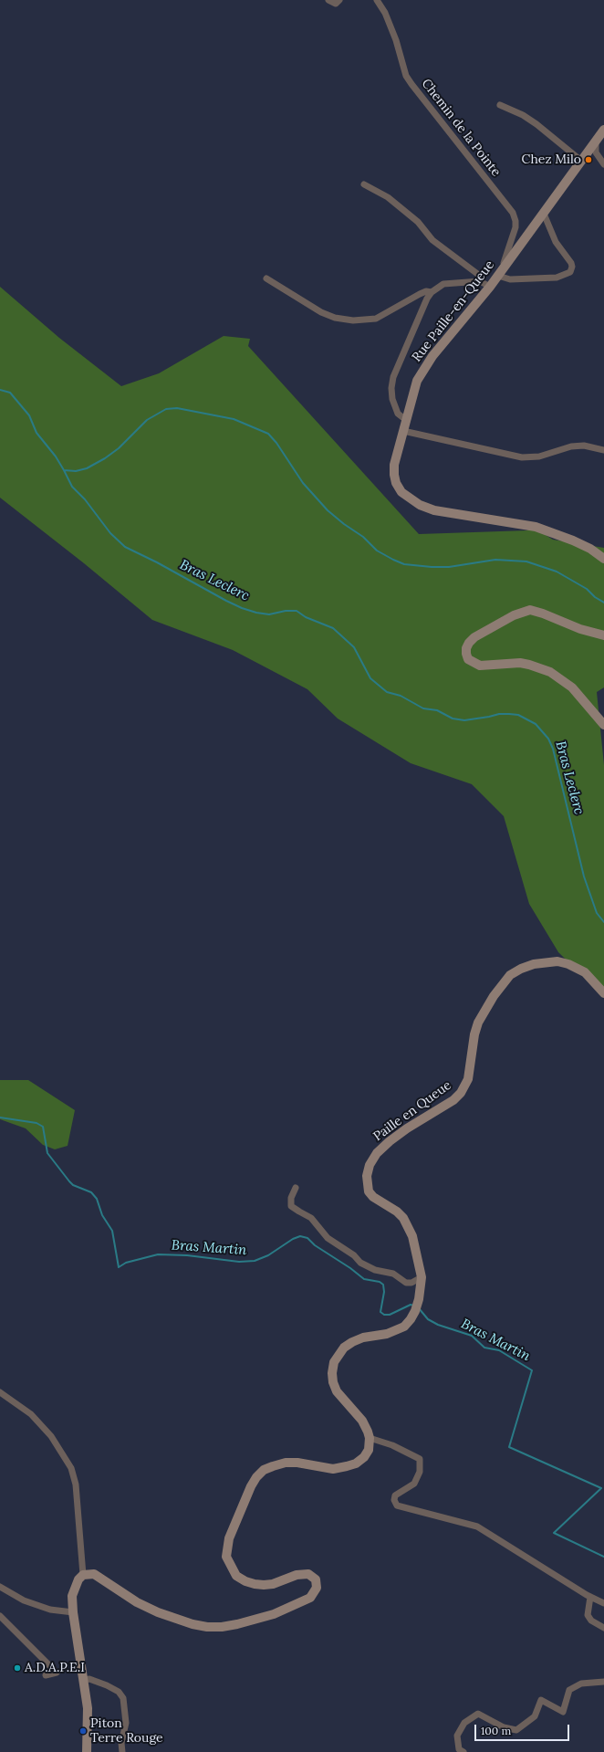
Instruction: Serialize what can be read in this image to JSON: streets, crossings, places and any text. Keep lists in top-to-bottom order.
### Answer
{
  "streets": {
    "main road": ["Rue Paille-en-Queue", "Paille en Queue"],
    "street": ["Chemin de la Pointe"]
  },
  "crossings": [
    ["Chemin de la Pointe", "Rue Paille-en-Queue"]
  ],
  "water": ["Bras Leclerc", "Bras Martin"],
  "places": ["Chez Milo", "A.D.A.P.E.I", "Piton Terre Rouge"],
  "scale_bar": "100 m"
}
